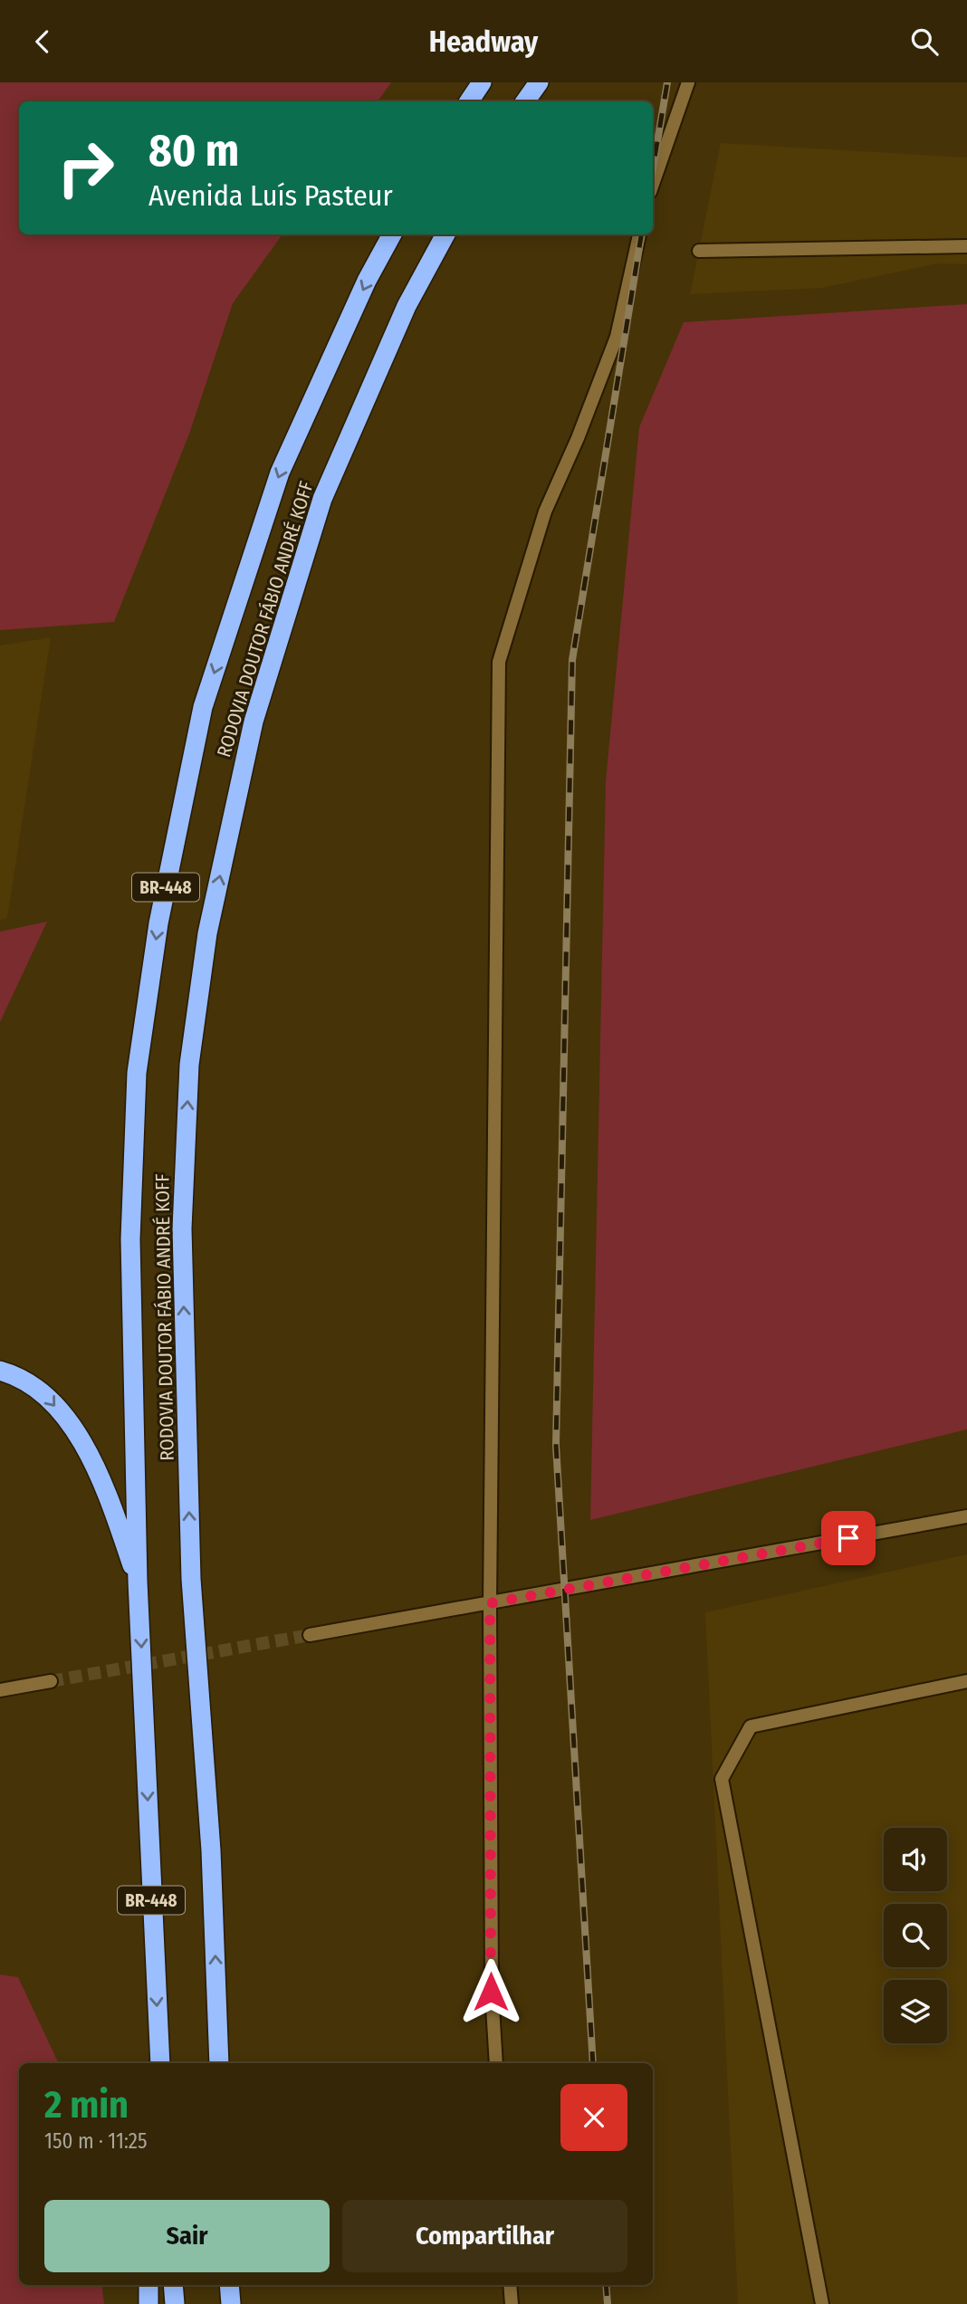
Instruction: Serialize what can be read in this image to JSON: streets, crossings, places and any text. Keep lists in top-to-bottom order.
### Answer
{
  "streets": {
    "highway": ["RODOVIA DOUTOR FÁBIO ANDRÉ KOFF", "BR-448"]
  },
  "page": {
    "header": "Headway",
    "turn": ["80 m", "Avenida Luís Pasteur"],
    "heading": ["2 min", "150 m · 11:25"],
    "buttons": ["Sair", "Compartilhar"]
  }
}
